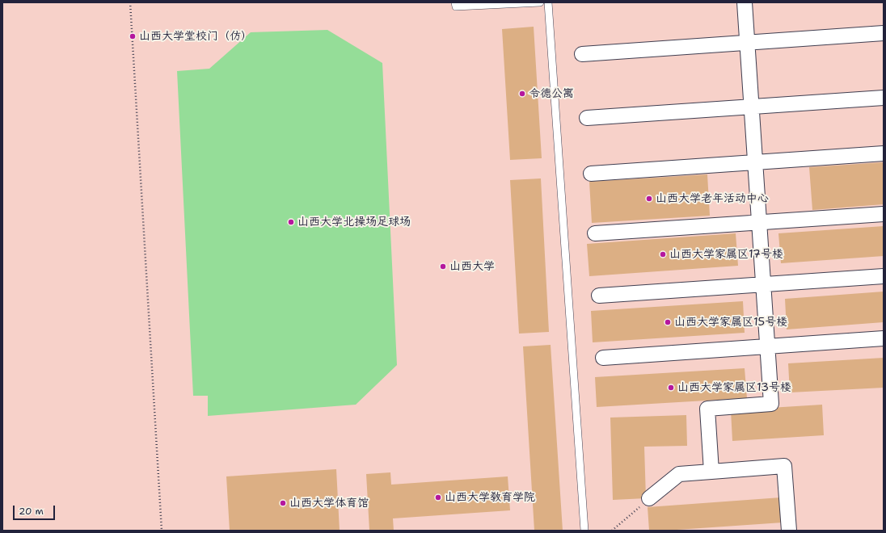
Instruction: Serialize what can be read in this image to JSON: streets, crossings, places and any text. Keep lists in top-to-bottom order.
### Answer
{
  "places": [
    "山西大学堂校门（仿）",
    "令德公寓",
    "山西大学老年活动中心",
    "山西大学北操场足球场",
    "山西大学家属区17号楼",
    "山西大学",
    "山西大学家属区15号楼",
    "山西大学家属区13号楼",
    "山西大学教育学院",
    "山西大学体育馆"
  ],
  "scale_bar": "20 m"
}
